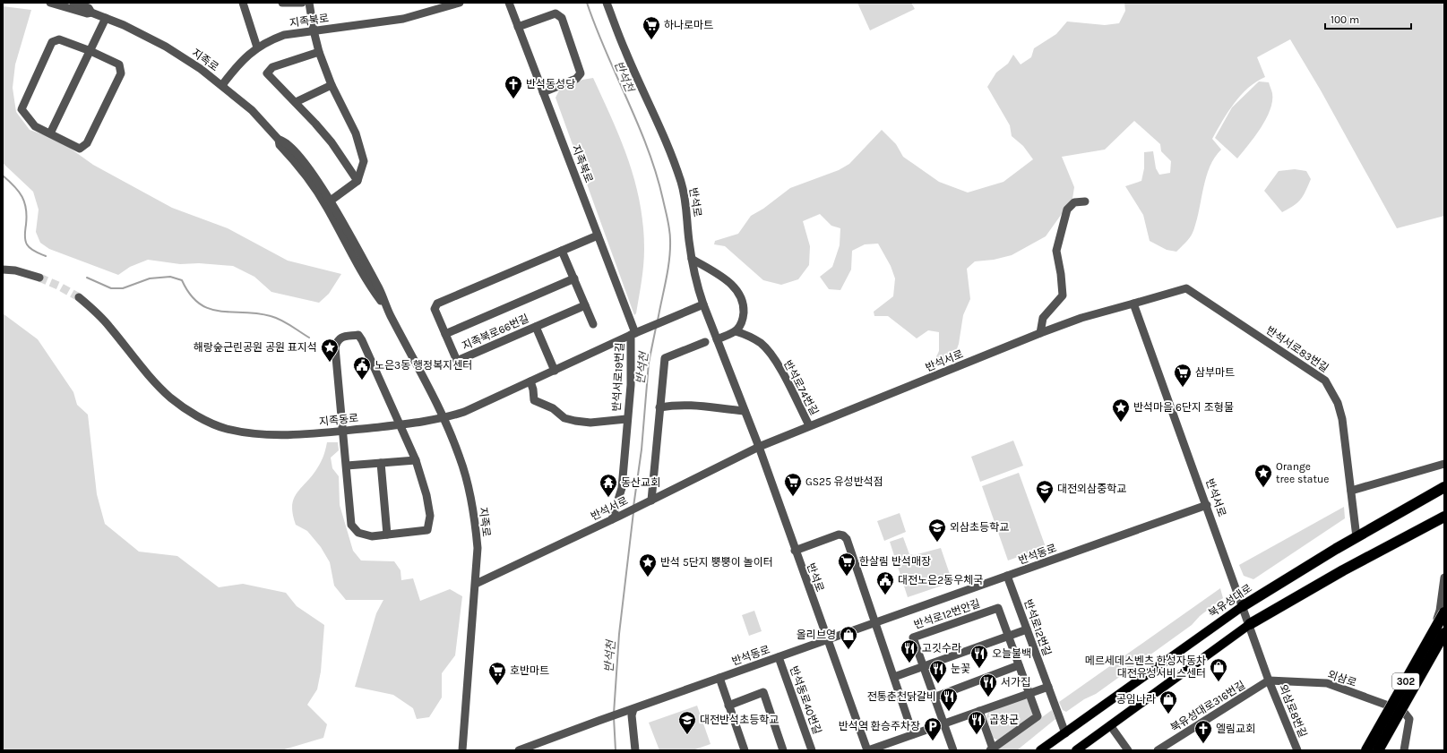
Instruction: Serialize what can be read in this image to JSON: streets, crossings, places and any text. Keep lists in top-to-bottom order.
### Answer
{
  "streets": {
    "highway": ["북유성대로", "302"],
    "street": [
      "지족북로",
      "지족로",
      "반석로",
      "지족북로66번길",
      "반석서로83번길",
      "반석서로",
      "반석서로19번길",
      "반석로74번길",
      "지족동로",
      "반석동로",
      "반석로12번안길",
      "반석로12번길",
      "외삼로",
      "반석동로40번길",
      "북유성대로316번길",
      "외삼로8번길"
    ]
  },
  "crossings": [
    ["지족북로", "지족로"],
    ["지족북로", "지족북로66번길"],
    ["지족북로", "반석서로19번길"],
    ["지족북로", "지족동로"],
    ["지족로", "반석서로"],
    ["지족로", "지족동로"],
    ["반석로", "반석서로"],
    ["반석로", "지족동로"],
    ["반석로", "반석동로"],
    ["반석서로83번길", "반석서로"],
    ["반석서로83번길", "북유성대로"],
    ["반석서로", "반석서로19번길"],
    ["반석서로", "반석로74번길"],
    ["반석서로", "반석동로"],
    ["반석서로", "북유성대로"],
    ["반석서로19번길", "지족동로"],
    ["반석동로", "반석로12번길"],
    ["반석동로", "반석동로40번길"],
    ["북유성대로", "반석로12번길"],
    ["외삼로", "북유성대로316번길"],
    ["외삼로", "외삼로8번길"],
    ["북유성대로316번길", "외삼로8번길"]
  ],
  "water": ["반석천"],
  "places": {
    "supermarket": [
      "하나로마트",
      "삼부마트",
      "GS25 유성반석점",
      "한살림 반석매장",
      "호반마트"
    ],
    "church": ["반석동성당", "엘림교회"],
    "place": [
      "해랑숲근린공원 공원 표지석",
      "반석마을 6단지 조형물",
      "Orange tree statue",
      "반석 5단지 뿡뿡이 놀이터"
    ],
    "public building": ["노은3동 행정복지센터", "대전노은2동우체국"],
    "temple": ["동산교회"],
    "school or university": ["대전외삼중학교", "외삼초등학교", "대전반석초등학교"],
    "shop": ["올리브영", "메르세데스벤츠 한성자동차 대전유성서비스센터", "공임나라"],
    "restaurant": [
      "고깃수라",
      "오늘불백",
      "눈꽃",
      "서가집",
      "전통춘천닭갈비",
      "곱창군"
    ],
    "parking": ["반석역 환승주차장"]
  },
  "scale_bar": "100 m"
}
